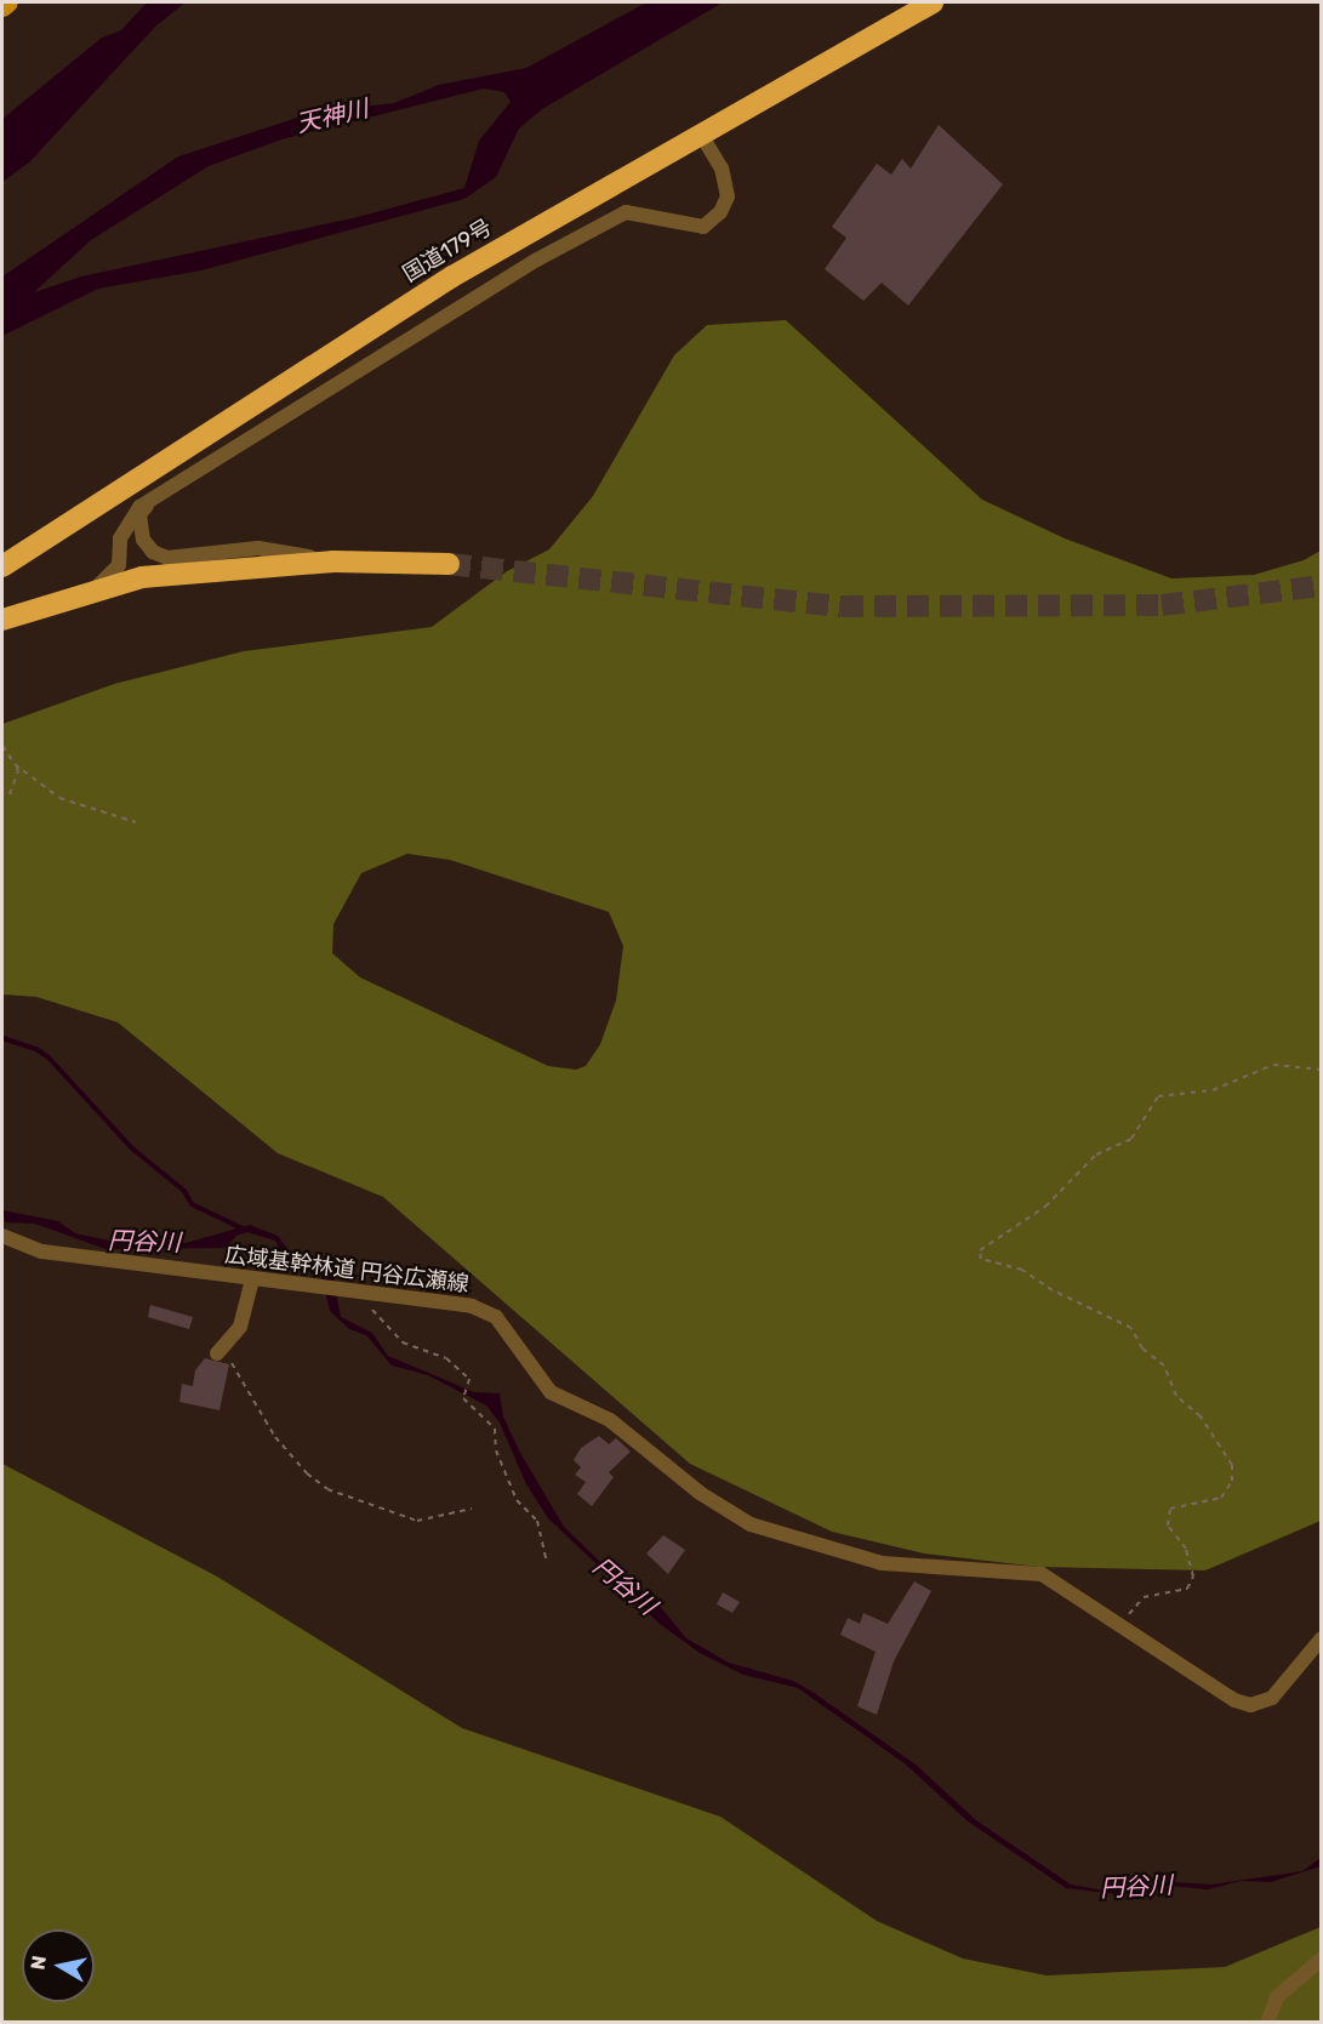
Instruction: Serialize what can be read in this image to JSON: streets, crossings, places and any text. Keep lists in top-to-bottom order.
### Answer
{
  "streets": {
    "highway": ["国道179号"],
    "street": ["広域基幹林道 円谷広瀬線"]
  },
  "water": ["天神川", "円谷川"],
  "north": "left"
}
